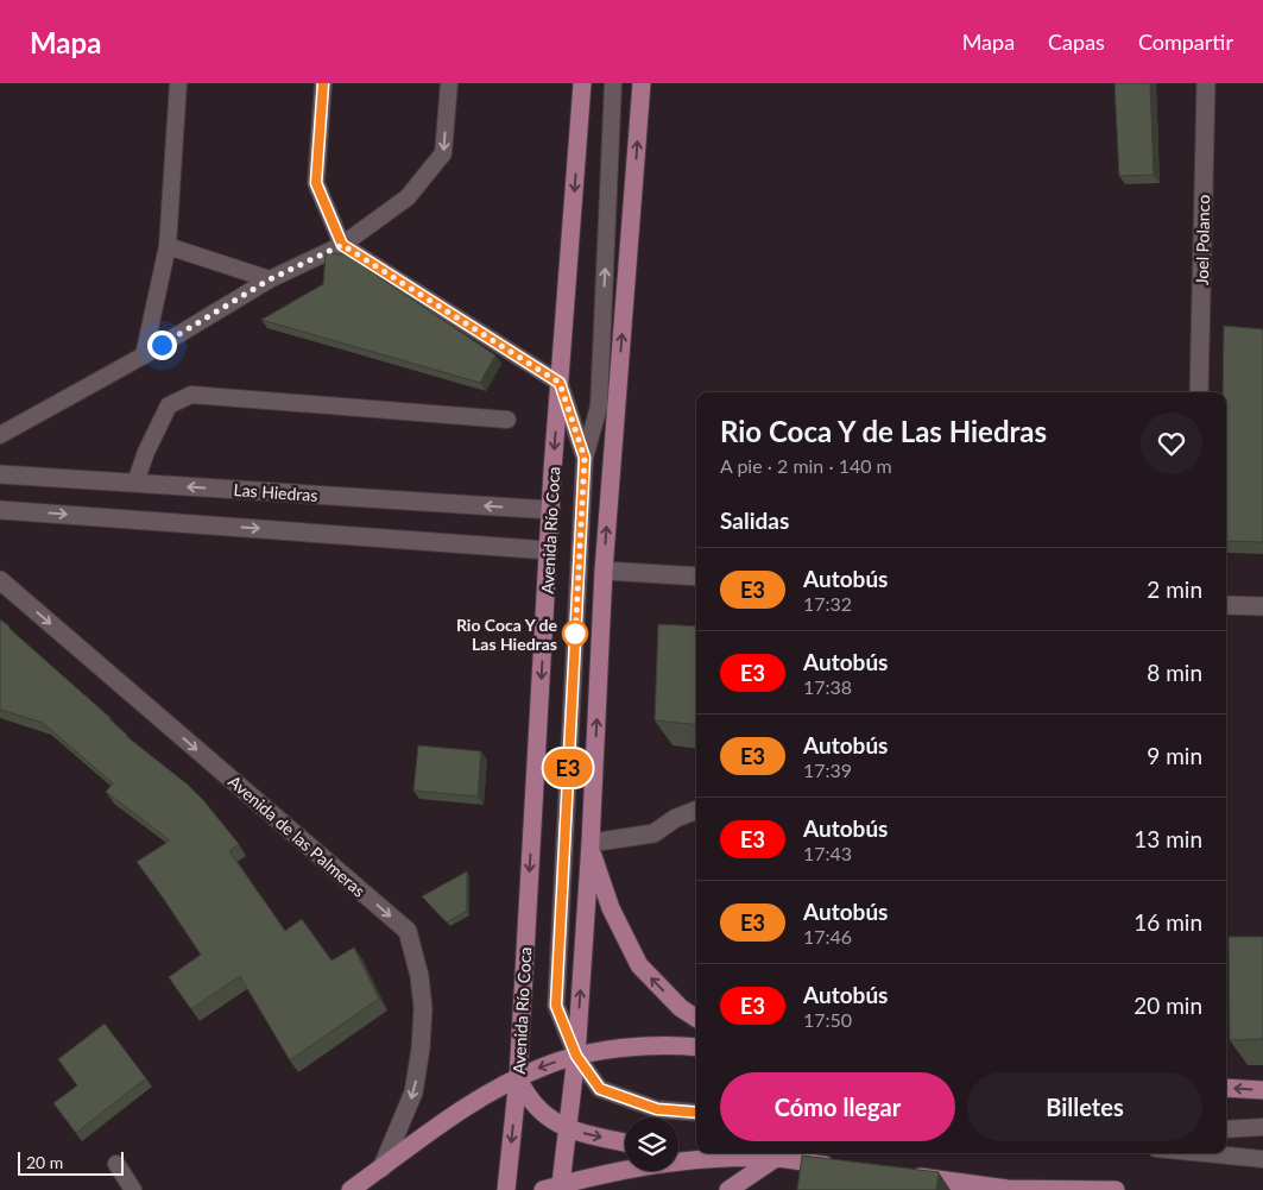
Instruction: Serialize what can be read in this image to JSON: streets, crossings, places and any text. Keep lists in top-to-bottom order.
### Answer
{
  "streets": {
    "main road": ["Avenida Río Coca"],
    "street": ["Joel Polanco", "Las Hiedras", "Avenida de las Palmeras"]
  },
  "crossings": [
    ["Las Hiedras", "Avenida Río Coca"]
  ],
  "one_way": ["Avenida de las Palmeras"],
  "places": ["Rio Coca Y de Las Hiedras"],
  "lines": ["bus line E3"],
  "scale_bar": "20 m",
  "page": {
    "header": "Mapa",
    "nav": ["Mapa", "Capas", "Compartir"],
    "on_map": "E3",
    "heading": [
      ["Rio Coca Y de Las Hiedras", "A pie · 2 min · 140 m"],
      "Salidas"
    ],
    "list": [
      {
        "mark": "E3",
        "name": "Autobús",
        "note": "17:32",
        "value": "2 min"
      },
      {
        "mark": "E3",
        "name": "Autobús",
        "note": "17:38",
        "value": "8 min"
      },
      {
        "mark": "E3",
        "name": "Autobús",
        "note": "17:39",
        "value": "9 min"
      },
      {
        "mark": "E3",
        "name": "Autobús",
        "note": "17:43",
        "value": "13 min"
      },
      {
        "mark": "E3",
        "name": "Autobús",
        "note": "17:46",
        "value": "16 min"
      },
      {
        "mark": "E3",
        "name": "Autobús",
        "note": "17:50",
        "value": "20 min"
      }
    ],
    "buttons": ["Cómo llegar", "Billetes"],
    "scale": "20 m"
  }
}
